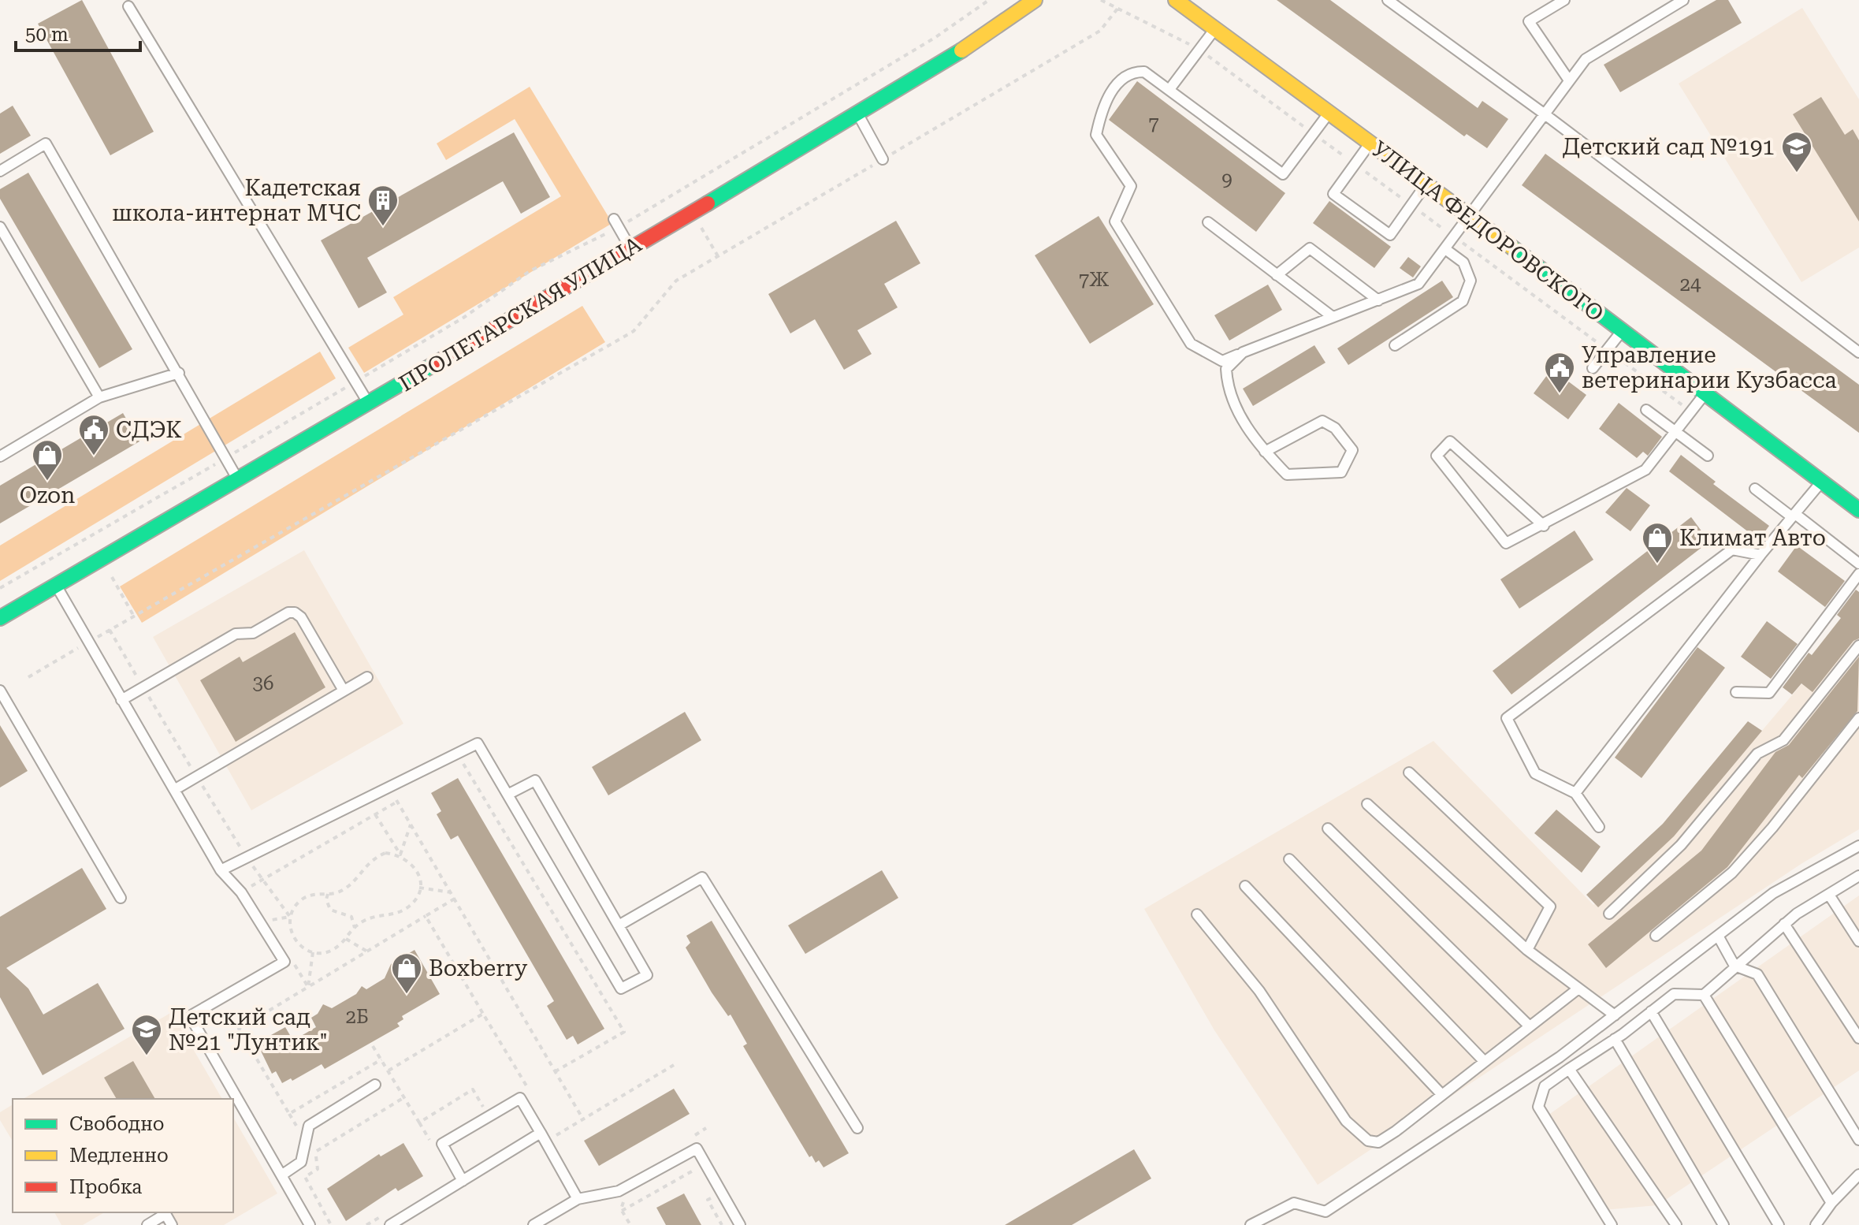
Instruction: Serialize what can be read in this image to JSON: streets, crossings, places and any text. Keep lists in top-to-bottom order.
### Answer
{
  "streets": {
    "street": ["УЛИЦА ФЕДОРОВСКОГО", "ПРОЛЕТАРСКАЯ УЛИЦА"]
  },
  "places": {
    "school or university": ["Детский сад №191", "Детский сад №21 \"Лунтик\""],
    "building": ["Кадетская школа-интернат МЧС"],
    "public building": ["Управление ветеринарии Кузбасса", "СДЭК"],
    "shop": ["Ozon", "Климат Авто", "Boxberry"]
  },
  "house_numbers": [
    "7",
    "9",
    "7Ж",
    "24",
    "36",
    "2Б"
  ],
  "legend": ["Свободно", "Медленно", "Пробка"],
  "scale_bar": "50 m"
}
